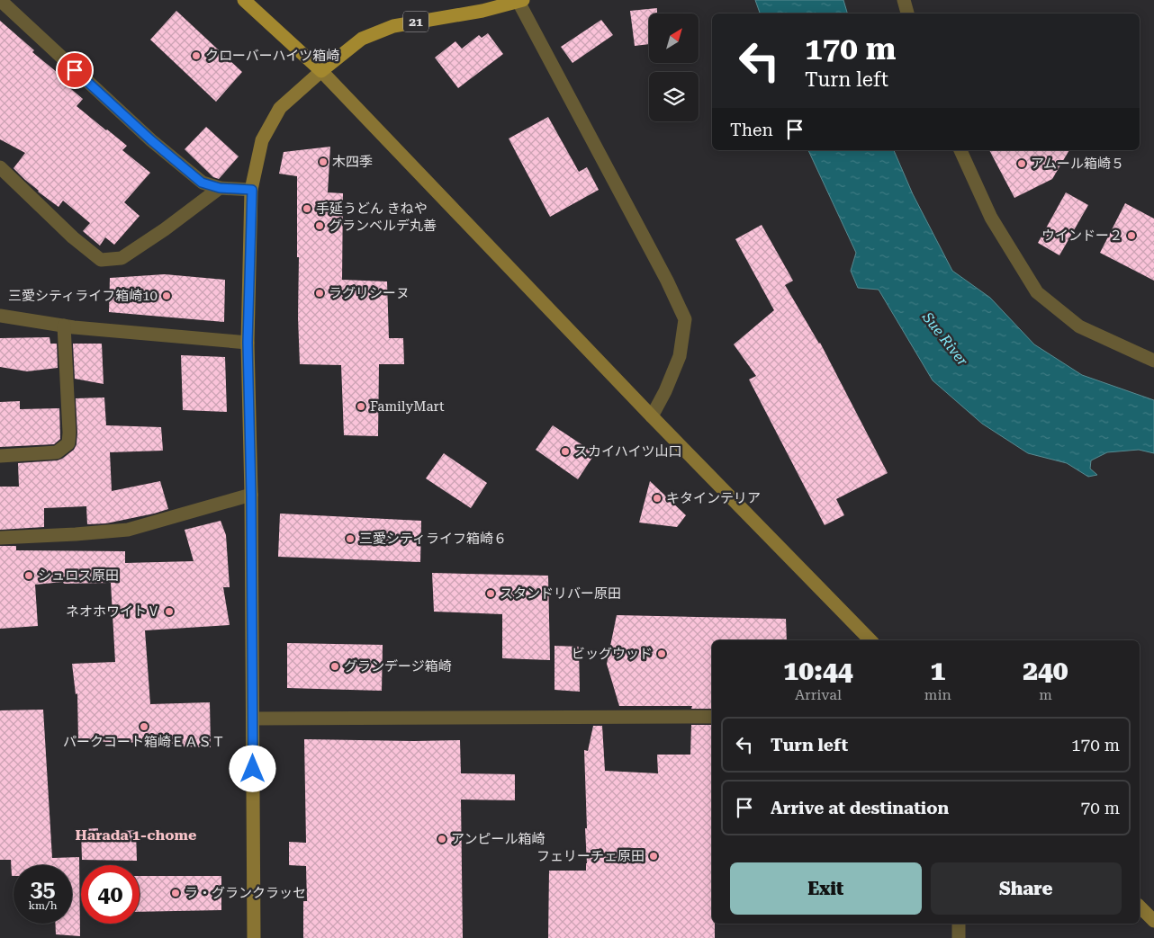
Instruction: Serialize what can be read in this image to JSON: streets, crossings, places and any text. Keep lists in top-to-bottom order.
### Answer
{
  "streets": {
    "main road": ["21"]
  },
  "districts": ["Harada 1-chome"],
  "water": ["Sue River"],
  "places": [
    "クローバーハイツ箱崎",
    "木四季",
    "アムール箱崎５",
    "手延うどん きねや",
    "グランベルデ丸善",
    "ウインドー２",
    "ラグリシーヌ",
    "三愛シティライフ箱崎10",
    "FamilyMart",
    "スカイハイツ山口",
    "キタインテリア",
    "三愛シティライフ箱崎６",
    "シュロス原田",
    "スタンドリバー原田",
    "ネオホワイトⅤ",
    "ビッグウッド",
    "グランデージ箱崎",
    "パークコート箱崎ＥＡＳＴ",
    "アンピール箱崎",
    "フェリーチェ原田",
    "ラ・グランクラッセ"
  ],
  "north": "top right",
  "page": {
    "turn": ["170 m", "Turn left"],
    "then": "Then",
    "eta": [
      "10:44",
      "Arrival",
      "1",
      "min",
      "240",
      "m"
    ],
    "list": [
      {
        "name": "Turn left",
        "value": "170 m"
      },
      {
        "name": "Arrive at destination",
        "value": "70 m"
      }
    ],
    "buttons": ["Exit", "Share"],
    "speed": "35 km/h",
    "limit": "40"
  }
}
